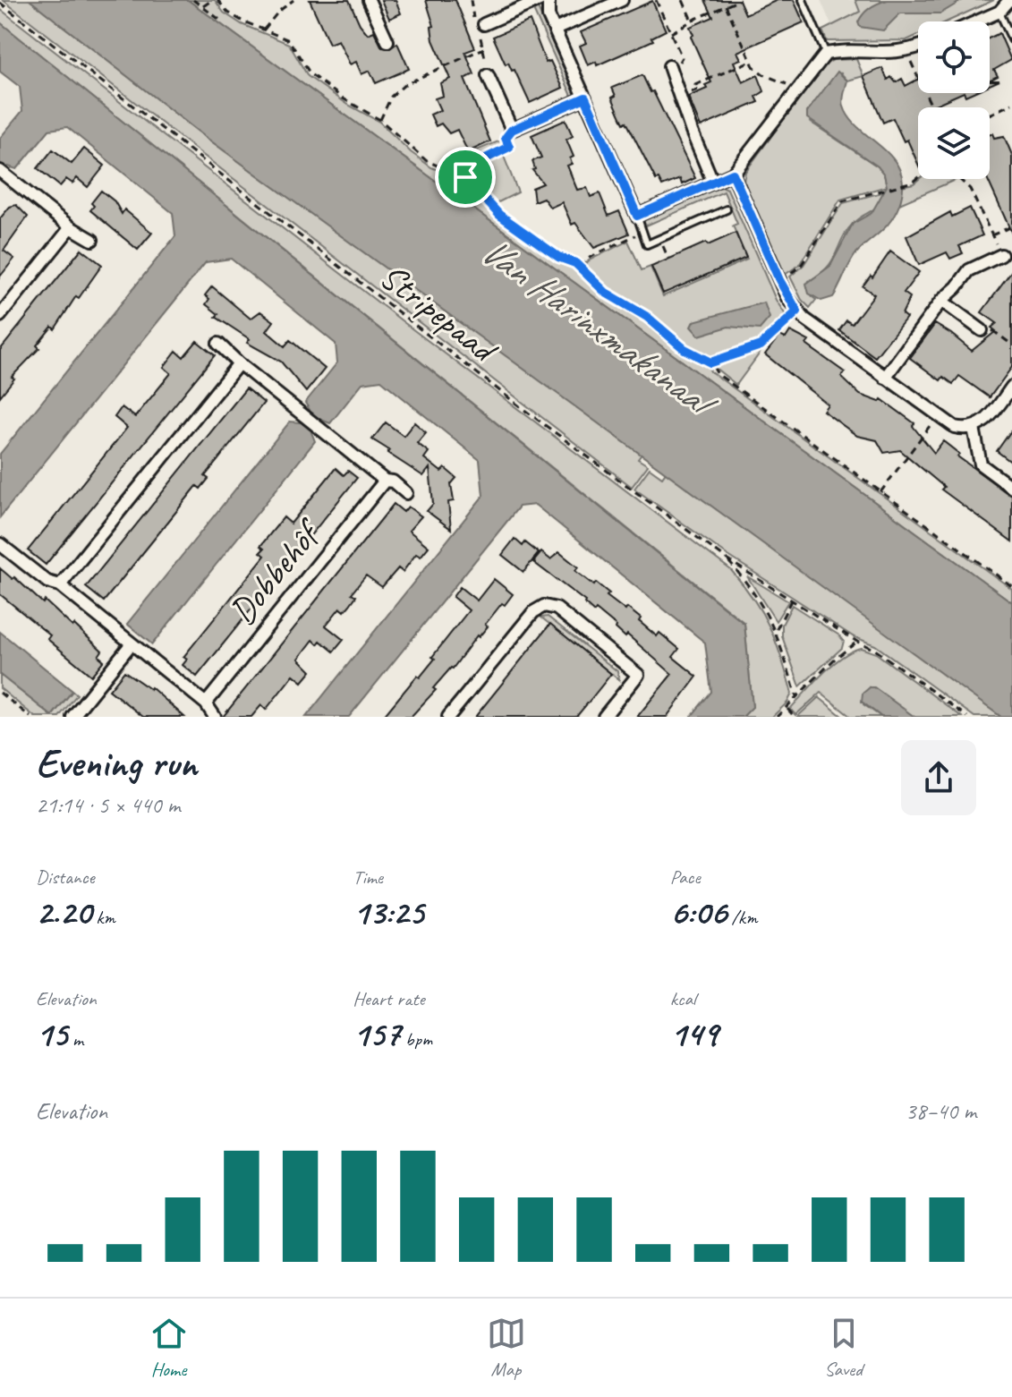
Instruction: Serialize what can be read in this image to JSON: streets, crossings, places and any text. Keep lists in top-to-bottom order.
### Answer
{
  "streets": {
    "street": ["Dobbehôf"],
    "path": ["Stripepaad"]
  },
  "water": ["Van Harinxmakanaal"],
  "page": {
    "heading": ["Evening run", "21:14 · 5 × 440 m"],
    "stats": [
      ["Distance", "2.20 km"],
      ["Time", "13:25"],
      ["Pace", "6:06 /km"],
      ["Elevation", "15 m"],
      ["Heart rate", "157 bpm"],
      ["kcal", "149"]
    ],
    "chart": ["Elevation", "38–40 m"],
    "tabs": ["Home", "Map", "Saved"]
  }
}
